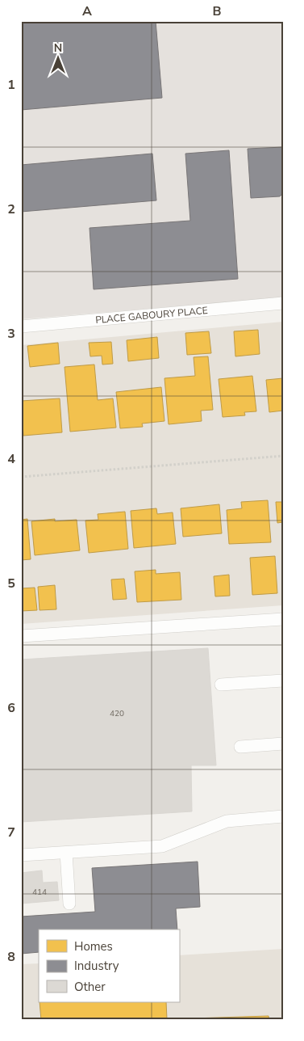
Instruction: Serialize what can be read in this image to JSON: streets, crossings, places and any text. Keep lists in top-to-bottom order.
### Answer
{
  "streets": {
    "lane": ["PLACE GABOURY PLACE"]
  },
  "house_numbers": ["420", "414"],
  "legend": ["Homes", "Industry", "Other"],
  "north": "top",
  "grid": {
    "columns": ["A", "B"],
    "rows": [
      "1",
      "2",
      "3",
      "4",
      "5",
      "6",
      "7",
      "8"
    ]
  }
}
